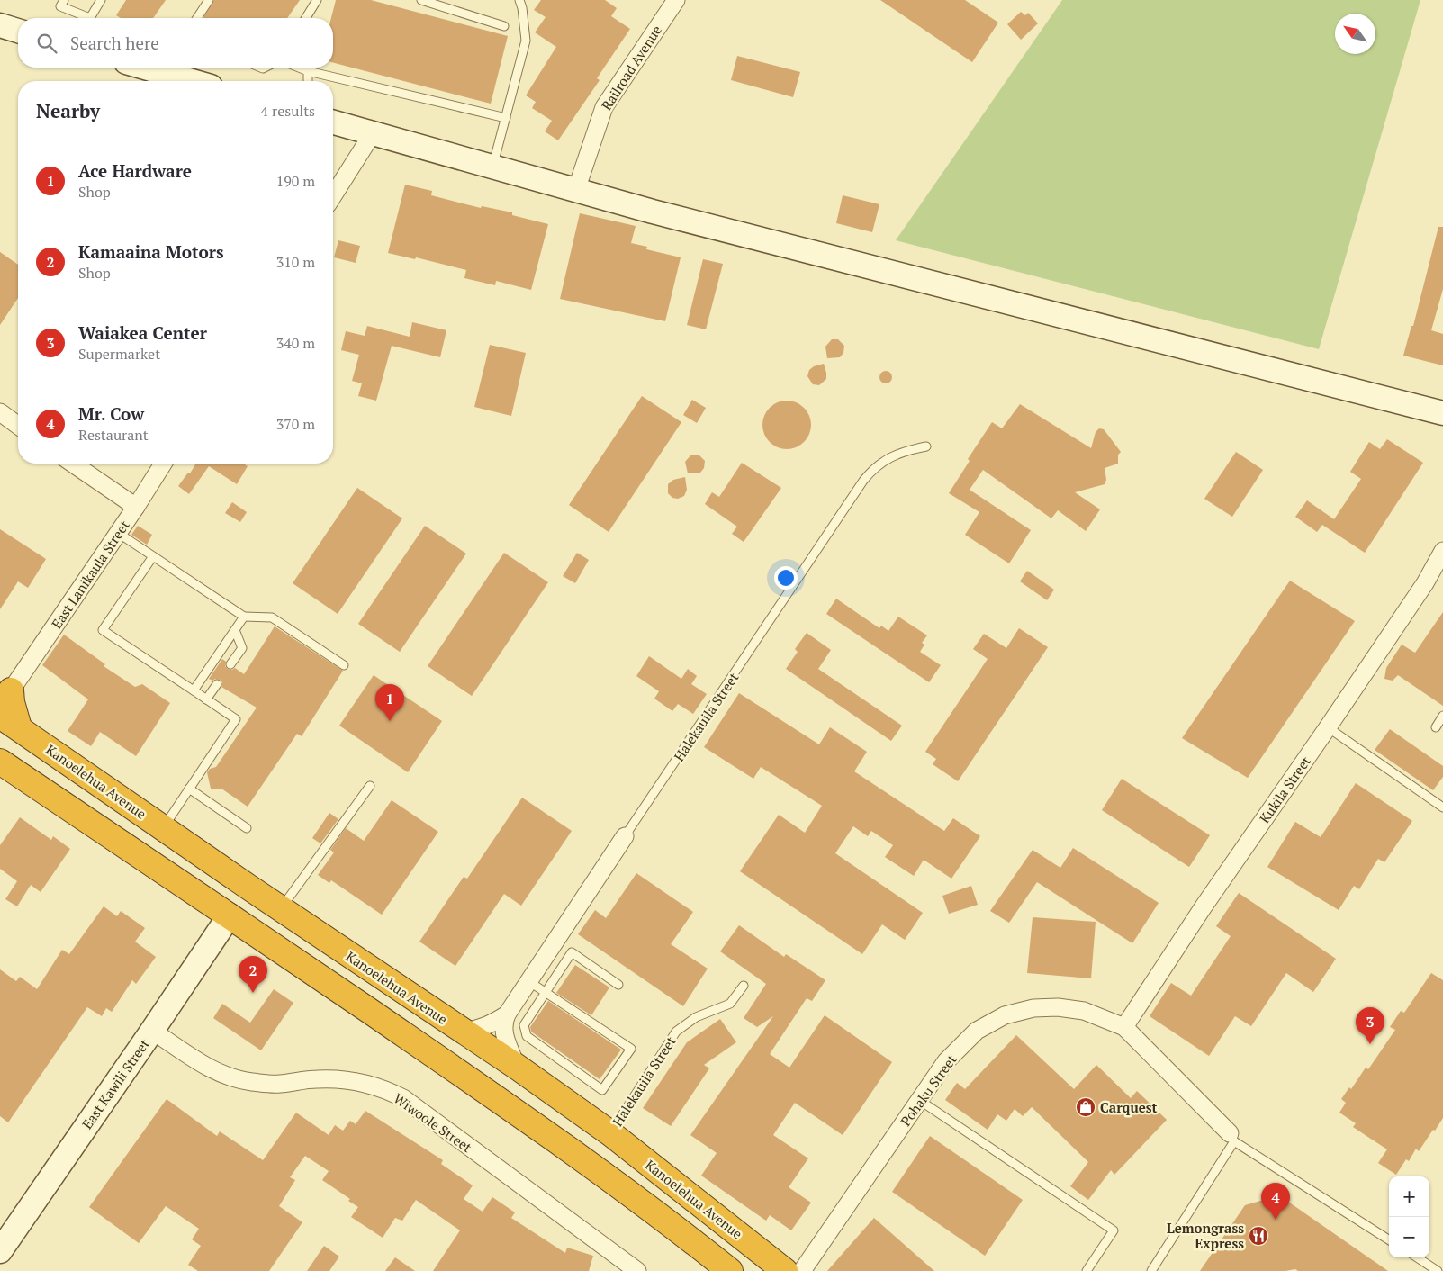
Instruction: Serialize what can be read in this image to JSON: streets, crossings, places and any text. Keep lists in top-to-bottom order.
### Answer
{
  "streets": {
    "highway": ["Kanoelehua Avenue"],
    "street": [
      "Railroad Avenue",
      "East Lanikaula Street",
      "Halekauila Street",
      "Kukila Street",
      "East Kawili Street",
      "Pohaku Street",
      "Wiwoole Street"
    ]
  },
  "crossings": [
    ["Halekauila Street", "Kanoelehua Avenue"],
    ["Kukila Street", "Pohaku Street"],
    ["East Kawili Street", "Wiwoole Street"]
  ],
  "places": {
    "shop": ["Carquest"],
    "restaurant": ["Lemongrass Express"]
  },
  "north": "top left",
  "page": {
    "search": "Search here",
    "heading": ["Nearby", "4 results"],
    "list": [
      {
        "mark": "1",
        "name": "Ace Hardware",
        "note": "Shop",
        "value": "190 m"
      },
      {
        "mark": "2",
        "name": "Kamaaina Motors",
        "note": "Shop",
        "value": "310 m"
      },
      {
        "mark": "3",
        "name": "Waiakea Center",
        "note": "Supermarket",
        "value": "340 m"
      },
      {
        "mark": "4",
        "name": "Mr. Cow",
        "note": "Restaurant",
        "value": "370 m"
      }
    ],
    "pins": [
      "1",
      "2",
      "3",
      "4"
    ],
    "map_buttons": ["+", "−"]
  }
}
